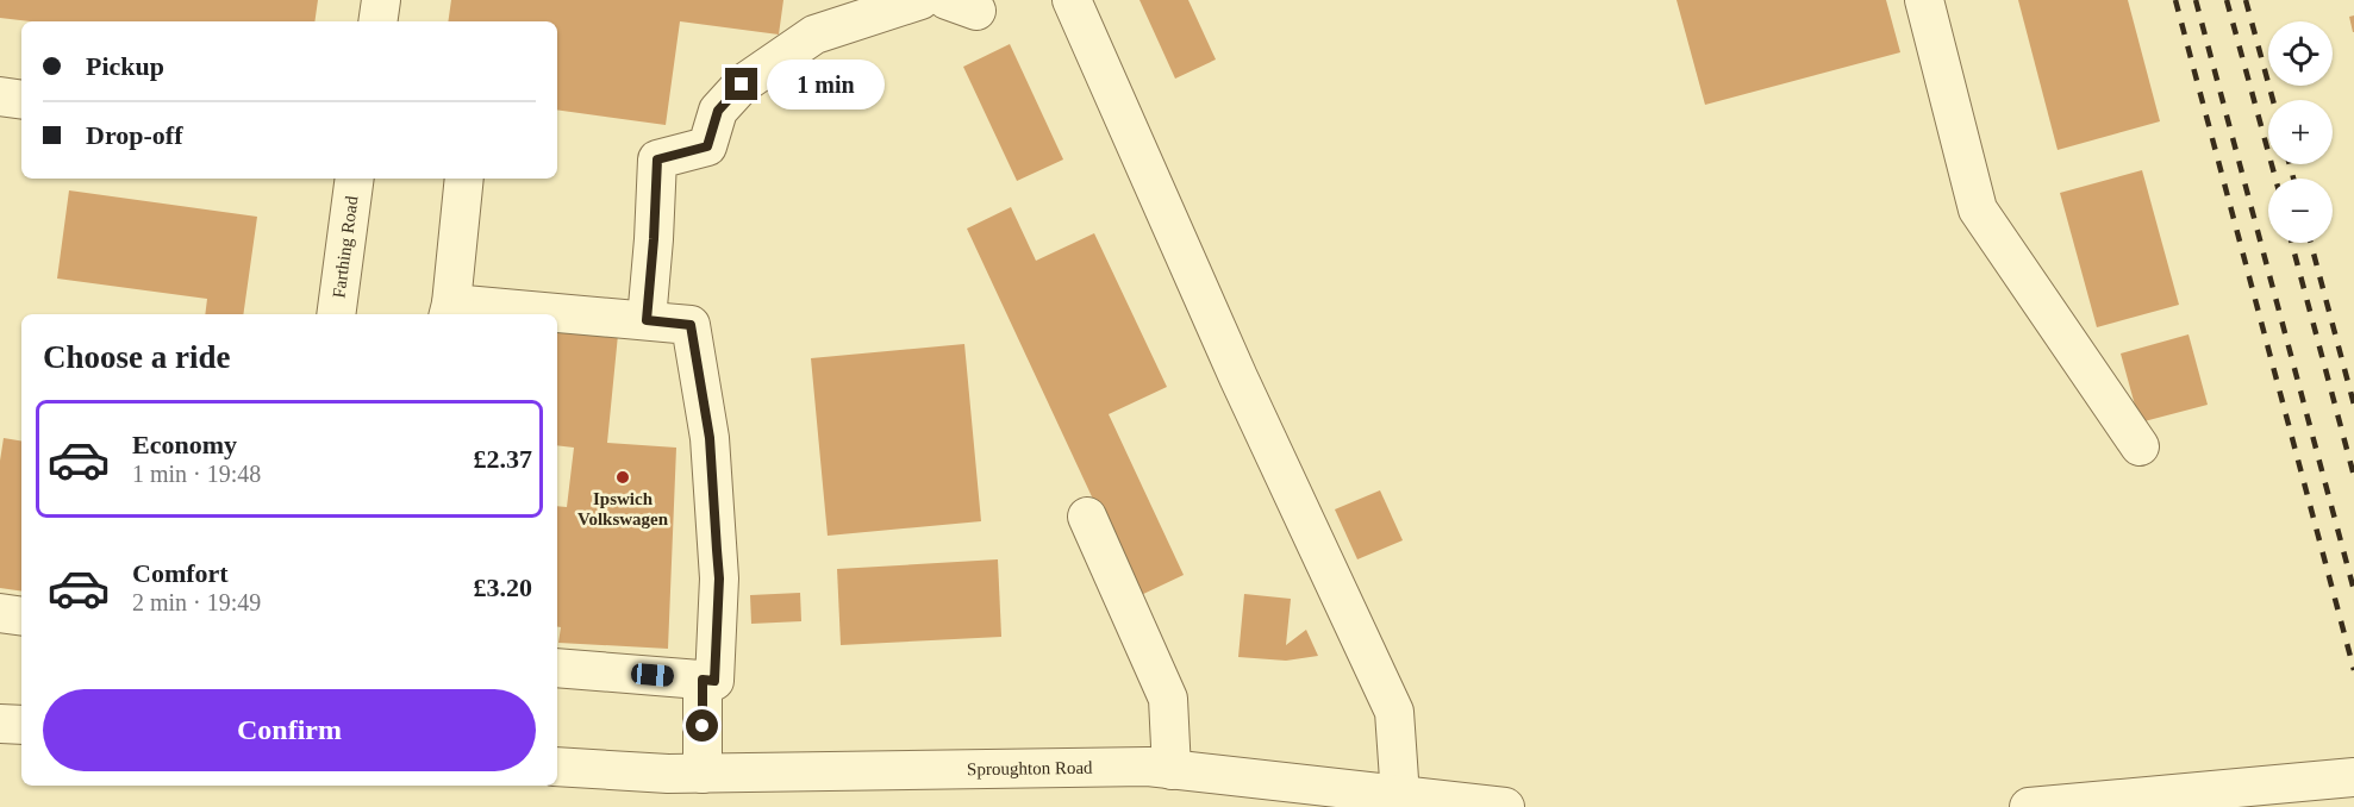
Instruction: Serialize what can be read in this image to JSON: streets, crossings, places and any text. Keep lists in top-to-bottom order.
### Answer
{
  "streets": {
    "street": ["Farthing Road", "Sproughton Road"]
  },
  "places": ["Ipswich Volkswagen"],
  "page": {
    "map_buttons": ["+", "−"],
    "banner": ["Pickup", "Drop-off"],
    "bubble": "1 min",
    "heading": "Choose a ride",
    "list": [
      {
        "name": "Economy",
        "note": "1 min · 19:48",
        "value": "£2.37"
      },
      {
        "name": "Comfort",
        "note": "2 min · 19:49",
        "value": "£3.20"
      }
    ],
    "buttons": "Confirm"
  }
}
